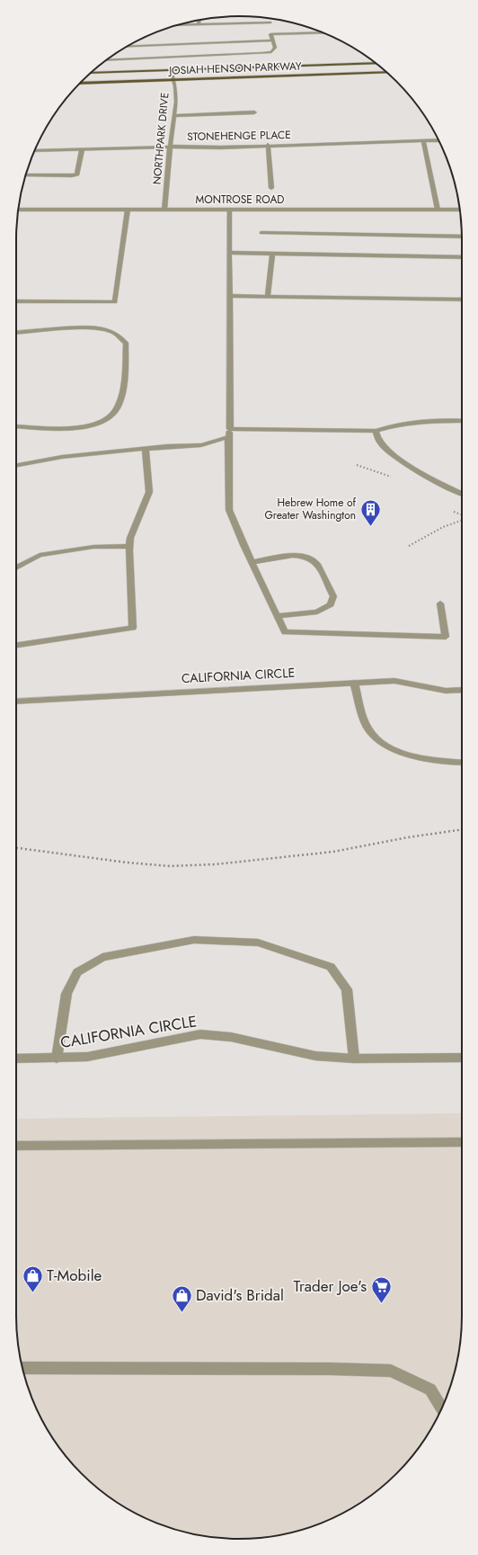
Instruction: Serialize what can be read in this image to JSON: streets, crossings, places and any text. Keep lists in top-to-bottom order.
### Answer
{
  "streets": {
    "main road": ["JOSIAH HENSON PARKWAY"],
    "street": [
      "STONEHENGE PLACE",
      "NORTHPARK DRIVE",
      "MONTROSE ROAD",
      "CALIFORNIA CIRCLE"
    ]
  },
  "crossings": [
    ["JOSIAH HENSON PARKWAY", "NORTHPARK DRIVE"],
    ["STONEHENGE PLACE", "NORTHPARK DRIVE"],
    ["NORTHPARK DRIVE", "MONTROSE ROAD"]
  ],
  "places": {
    "building": ["Hebrew Home of Greater Washington"],
    "shop": ["T-Mobile", "David's Bridal"],
    "supermarket": ["Trader Joe's"]
  }
}
